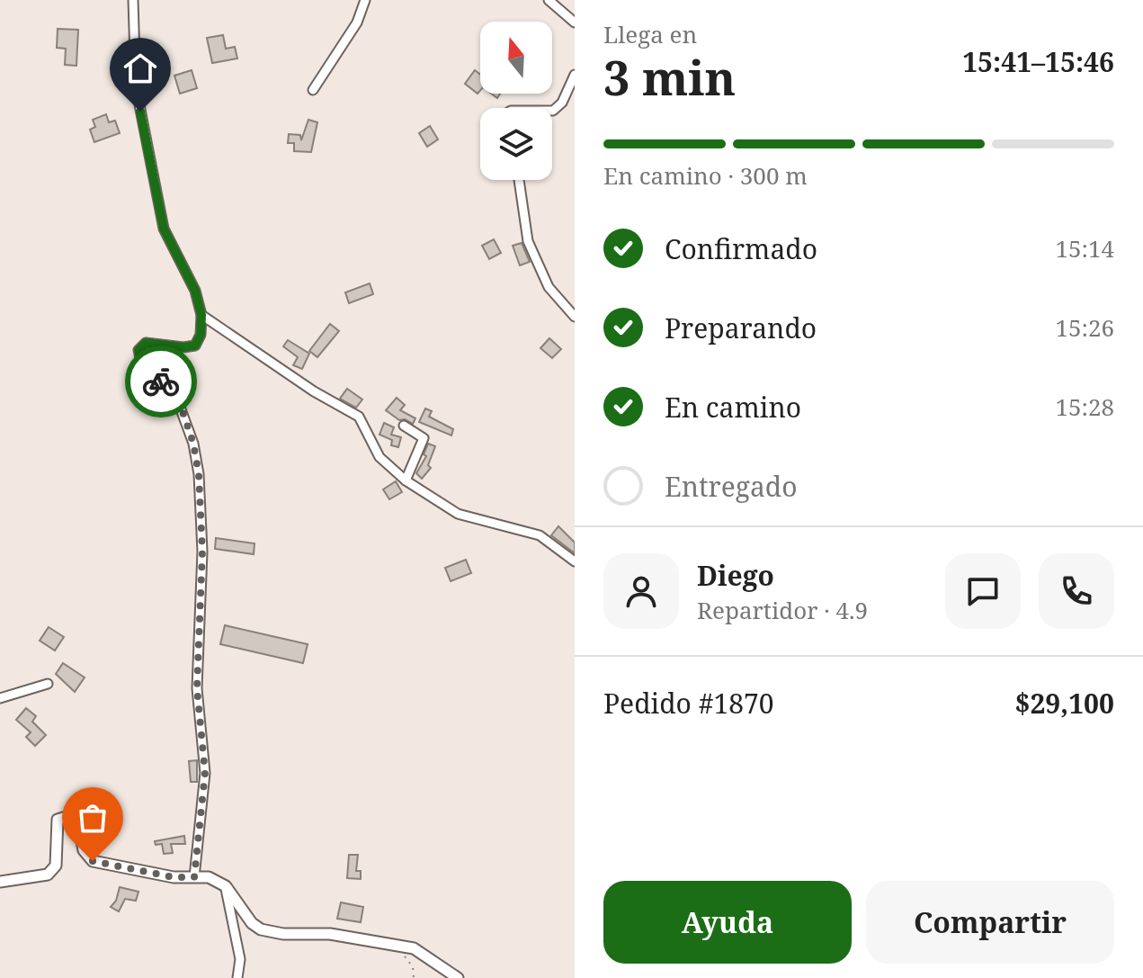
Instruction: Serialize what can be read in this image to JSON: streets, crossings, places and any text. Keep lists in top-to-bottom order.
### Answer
{
  "north": "top",
  "page": {
    "heading": ["3 min", "Llega en", "15:41–15:46"],
    "panel": [
      "Diego",
      "Repartidor · 4.9",
      "Pedido #1870",
      "$29,100"
    ],
    "bar": "En camino · 300 m",
    "list": [
      ["Confirmado", "15:14"],
      ["Preparando", "15:26"],
      ["En camino", "15:28"],
      "Entregado"
    ],
    "buttons": ["Ayuda", "Compartir"]
  }
}
